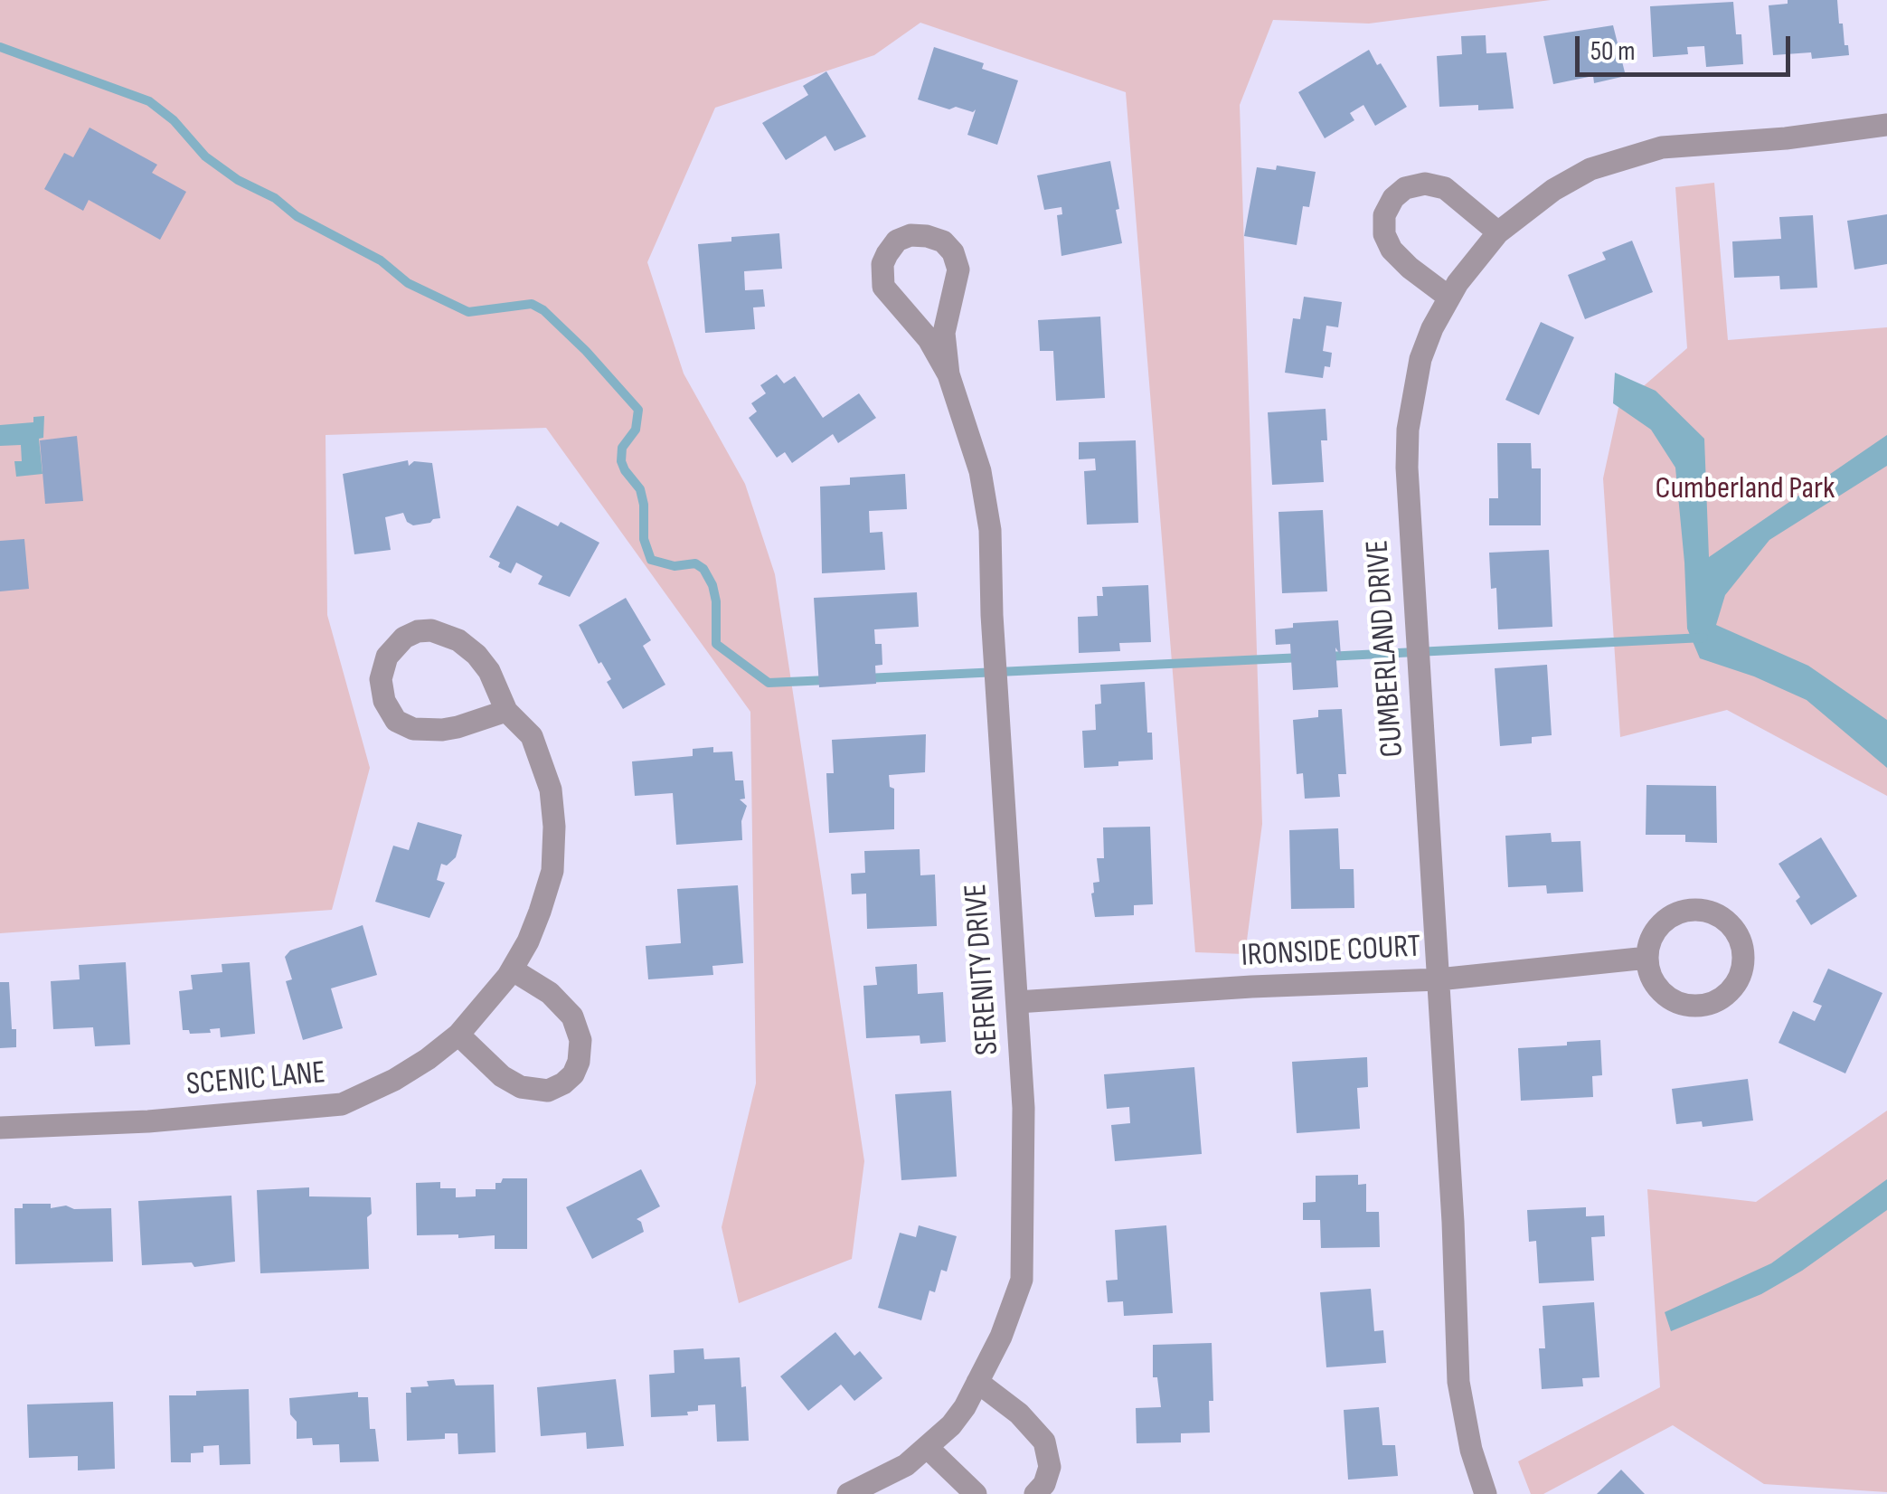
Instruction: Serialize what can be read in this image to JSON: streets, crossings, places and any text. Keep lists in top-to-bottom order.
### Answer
{
  "streets": {
    "street": [
      "CUMBERLAND DRIVE",
      "IRONSIDE COURT",
      "SERENITY DRIVE",
      "SCENIC LANE"
    ]
  },
  "crossings": [
    ["CUMBERLAND DRIVE", "IRONSIDE COURT"],
    ["IRONSIDE COURT", "SERENITY DRIVE"]
  ],
  "parks": ["Cumberland Park"],
  "scale_bar": "50 m"
}
